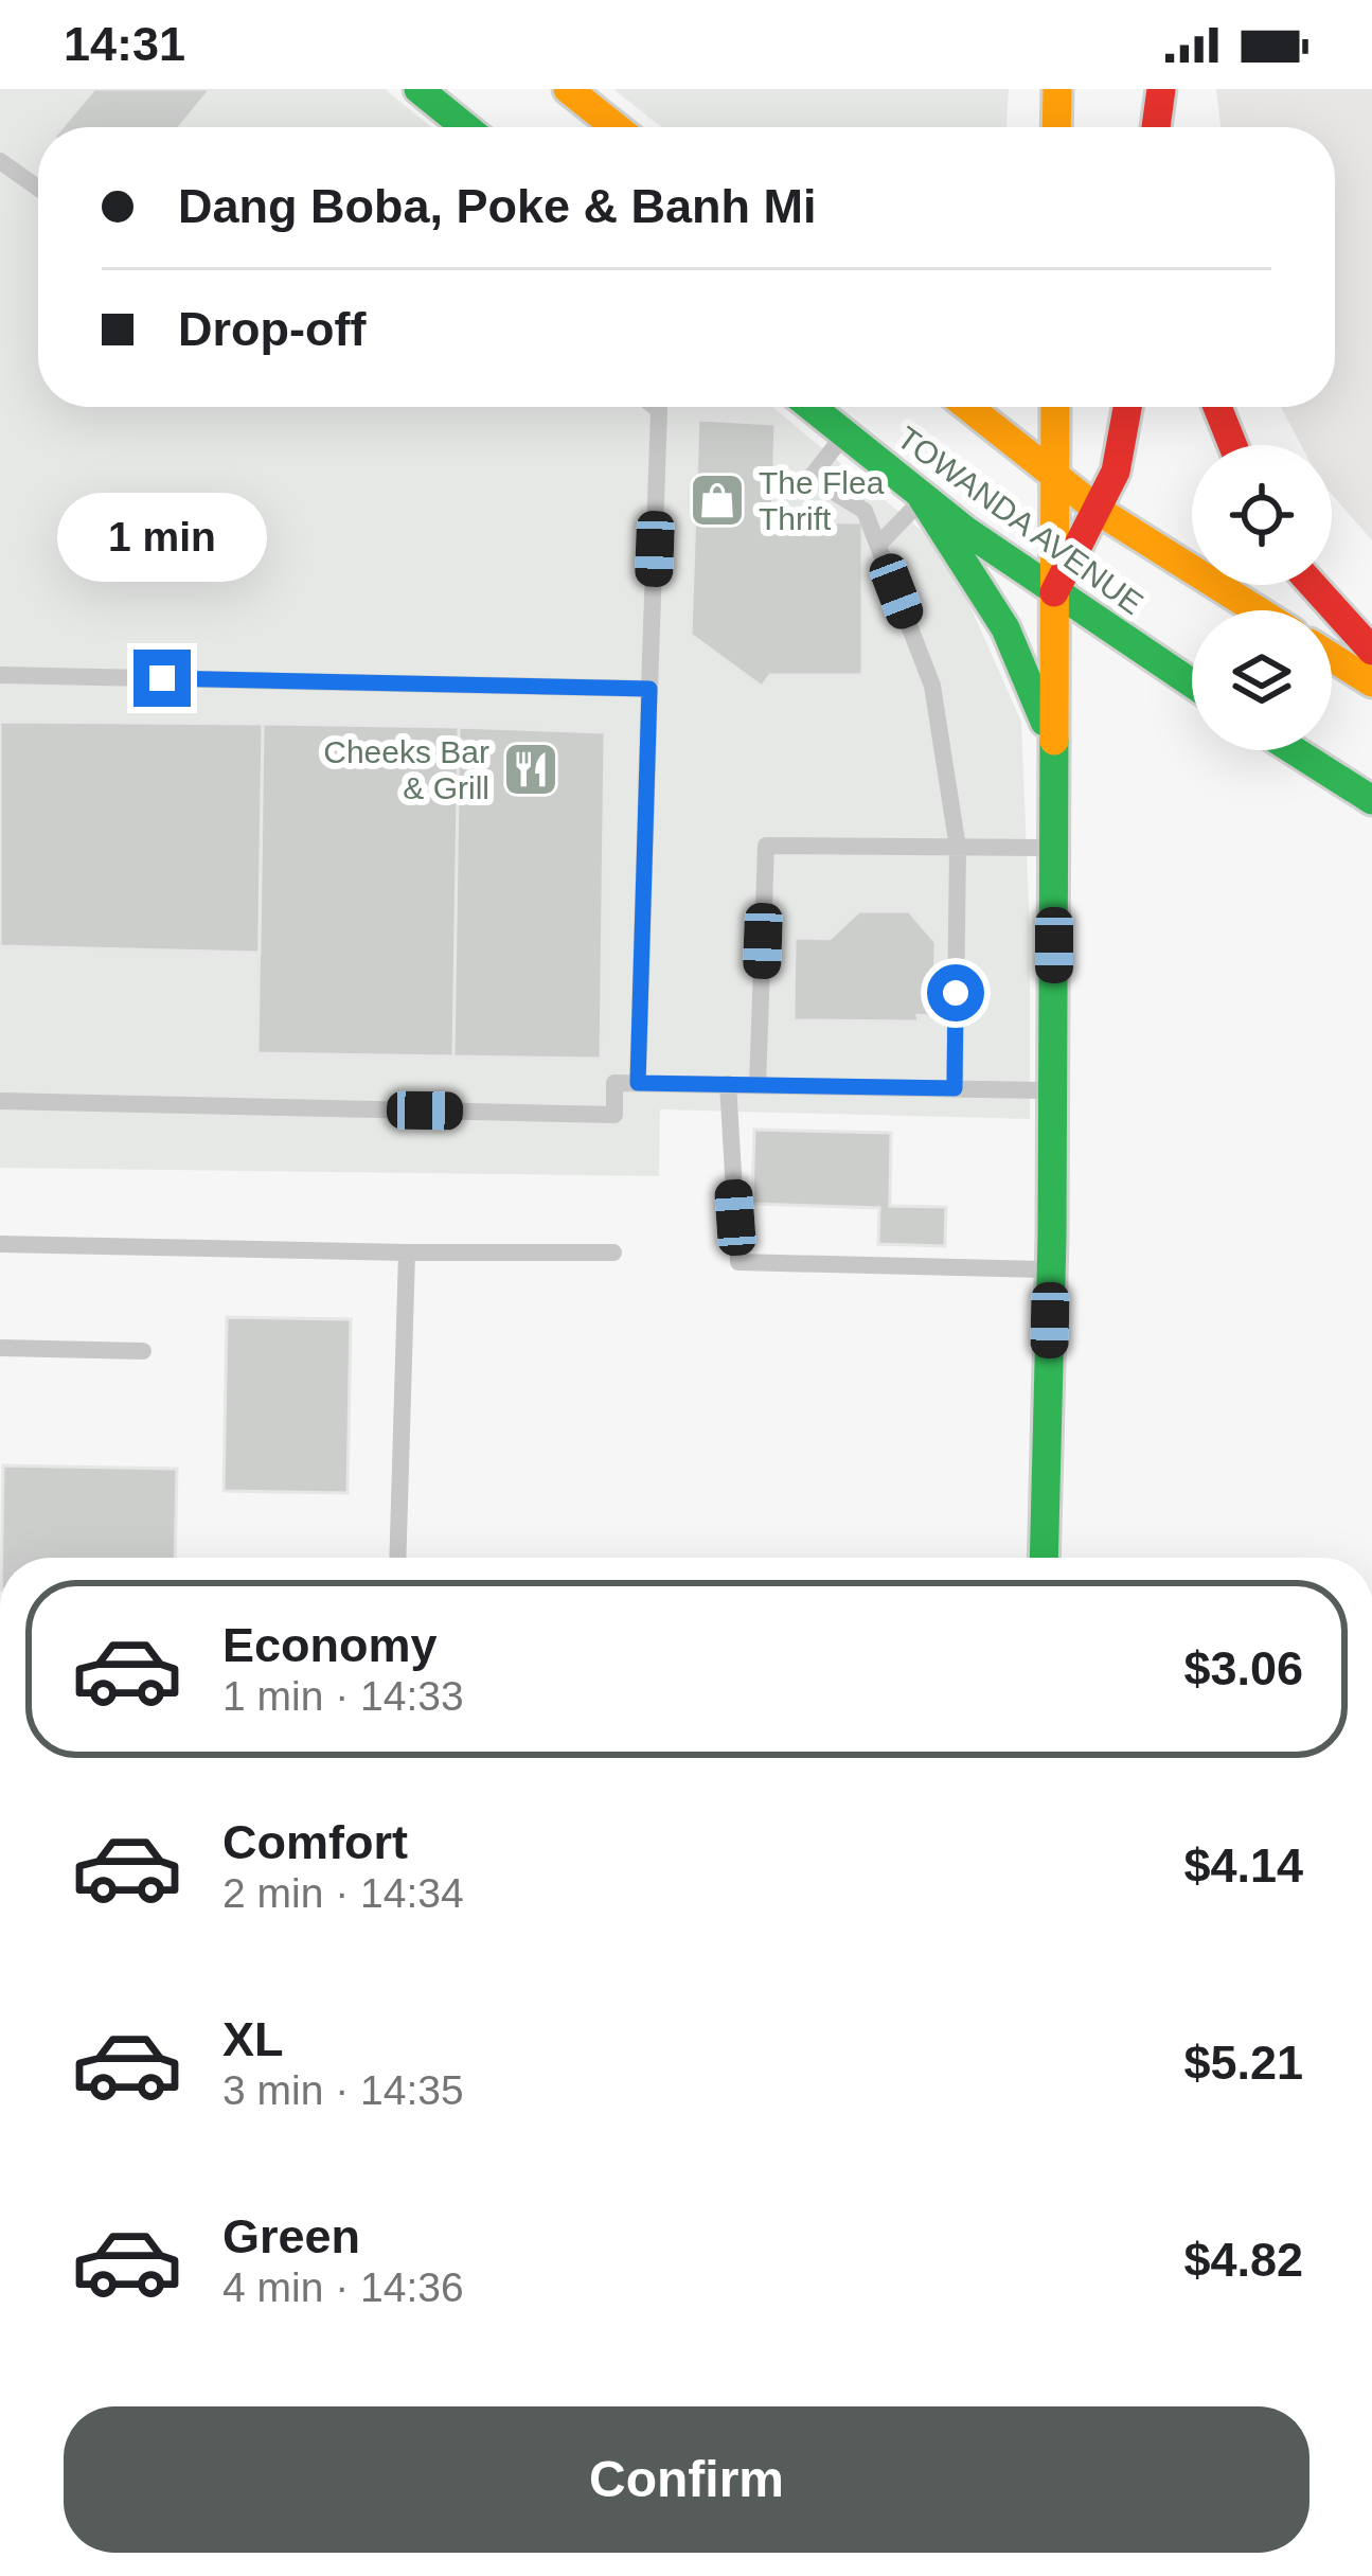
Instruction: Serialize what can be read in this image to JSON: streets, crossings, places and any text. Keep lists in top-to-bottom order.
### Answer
{
  "streets": {
    "main road": ["TOWANDA AVENUE"]
  },
  "places": {
    "shop": ["The Flea Thrift"],
    "restaurant": ["Cheeks Bar & Grill"]
  },
  "page": {
    "status": "14:31",
    "banner": ["Dang Boba, Poke & Banh Mi", "Drop-off"],
    "bubble": "1 min",
    "list": [
      {
        "name": "Economy",
        "note": "1 min · 14:33",
        "value": "$3.06"
      },
      {
        "name": "Comfort",
        "note": "2 min · 14:34",
        "value": "$4.14"
      },
      {
        "name": "XL",
        "note": "3 min · 14:35",
        "value": "$5.21"
      },
      {
        "name": "Green",
        "note": "4 min · 14:36",
        "value": "$4.82"
      }
    ],
    "buttons": "Confirm"
  }
}
